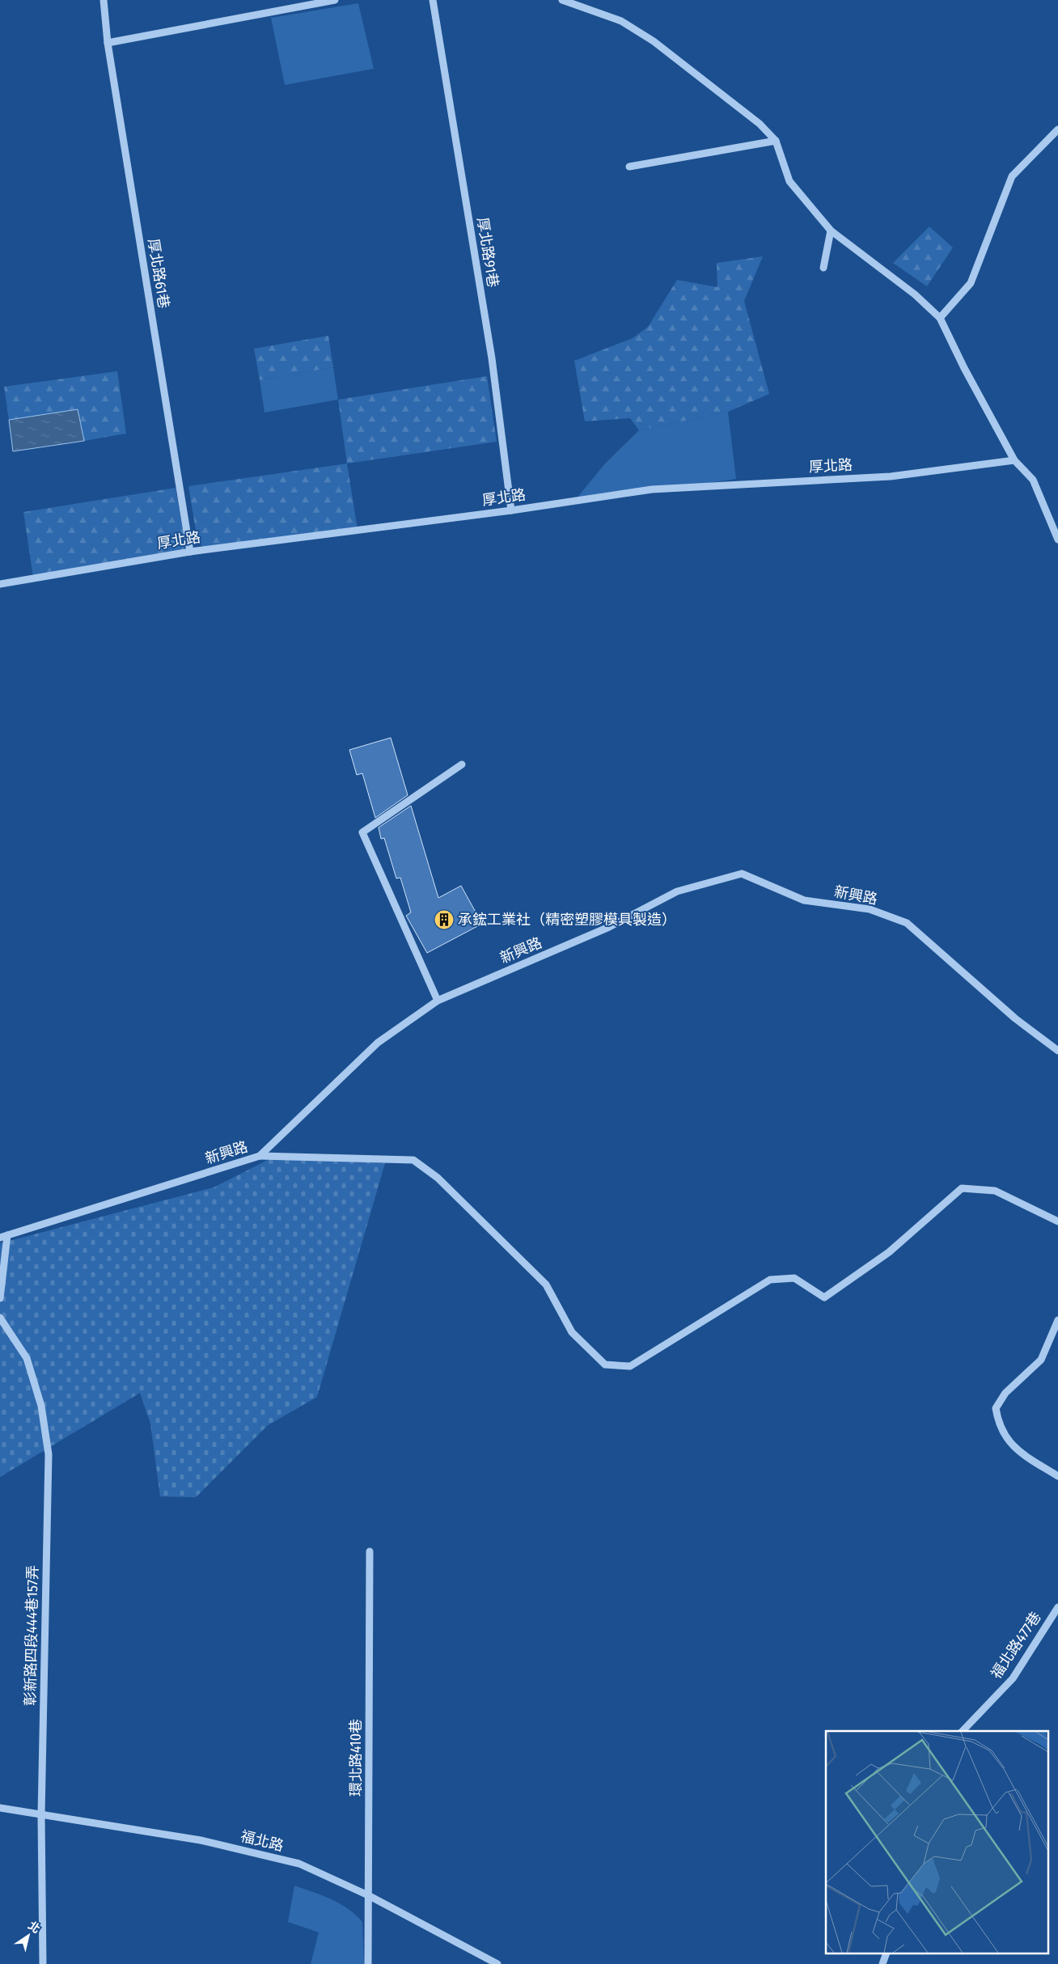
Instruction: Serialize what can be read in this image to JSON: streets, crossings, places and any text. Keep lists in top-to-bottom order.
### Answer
{
  "streets": {
    "street": [
      "厚北路91巷",
      "厚北路61巷",
      "厚北路",
      "新興路",
      "彰新路四段444巷157弄",
      "福北路477巷",
      "環北路410巷",
      "福北路"
    ]
  },
  "crossings": [
    ["厚北路91巷", "厚北路"],
    ["厚北路61巷", "厚北路"],
    ["彰新路四段444巷157弄", "福北路"],
    ["環北路410巷", "福北路"]
  ],
  "places": {
    "building": ["承鋐工業社（精密塑膠模具製造）"]
  },
  "north": "top right"
}
